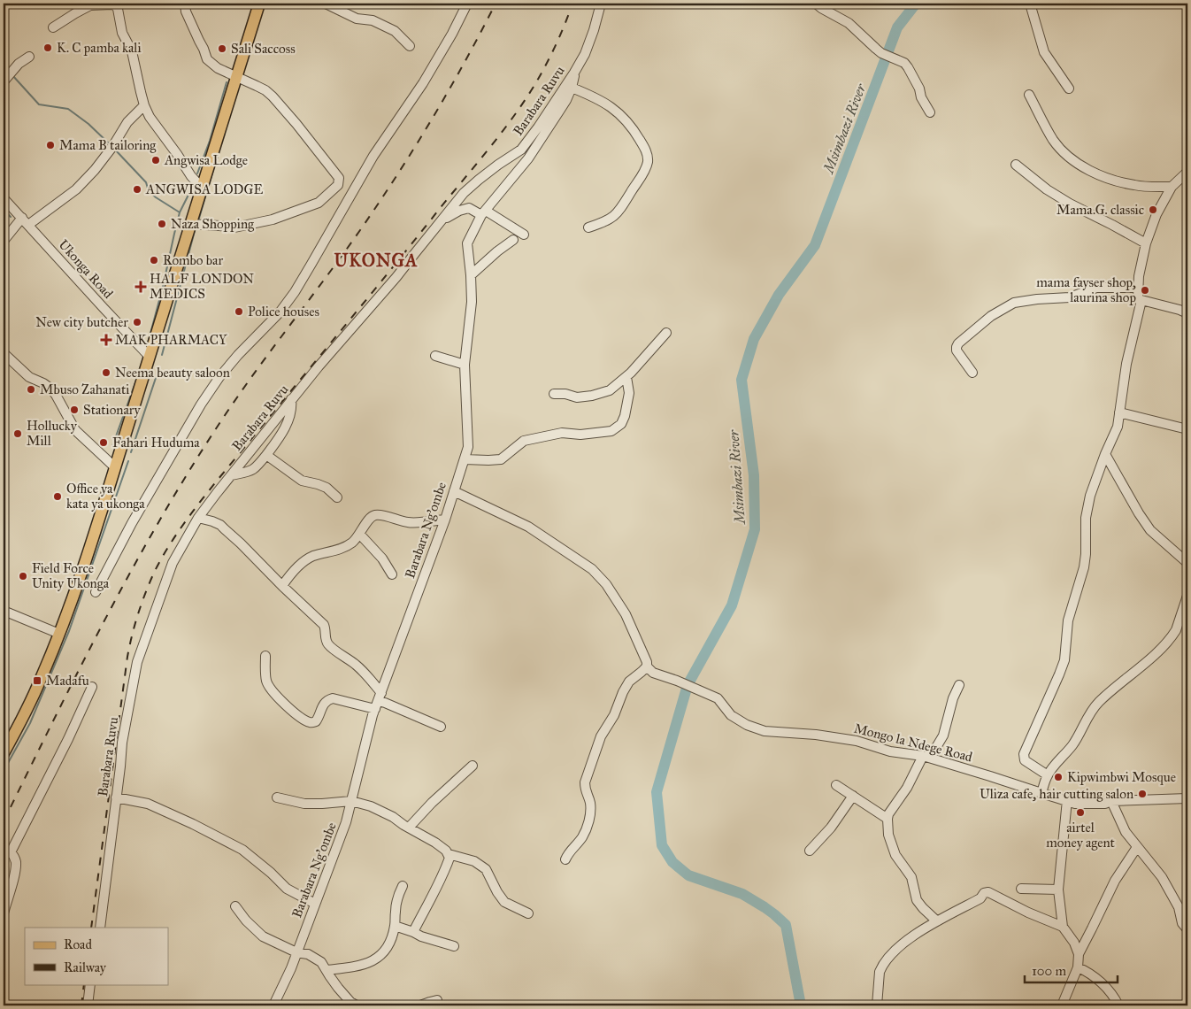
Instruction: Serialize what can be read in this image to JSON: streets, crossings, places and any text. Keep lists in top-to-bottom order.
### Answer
{
  "streets": {
    "street": [
      "Barabara Ruvu",
      "Ukonga Road",
      "Barabara Ng'ombe",
      "Mongo la Ndege Road"
    ]
  },
  "crossings": [
    ["Barabara Ruvu", "Barabara Ng'ombe"]
  ],
  "districts": ["UKONGA"],
  "water": ["Msimbazi River"],
  "places": {
    "other": [
      "K. C pamba kali",
      "Sali Saccoss",
      "Mama B tailoring",
      "Angwisa Lodge",
      "ANGWISA LODGE",
      "Mama.G. classic",
      "Naza Shopping",
      "Rombo bar",
      "mama fayser shop, laurina shop",
      "Police houses",
      "New city butcher",
      "Neema beauty saloon",
      "Mbuso Zahanati",
      "Stationary",
      "Hollucky Mill",
      "Fahari Huduma",
      "Office ya kata ya ukonga",
      "Field Force Unity Ukonga",
      "Kipwimbwi Mosque",
      "Uliza cafe, hair cutting salon",
      "airtel money agent"
    ],
    "health": ["HALF LONDON MEDICS", "MAK PHARMACY"],
    "transit": ["Madafu"]
  },
  "legend": ["Road", "Railway"],
  "scale_bar": "100 m"
}
